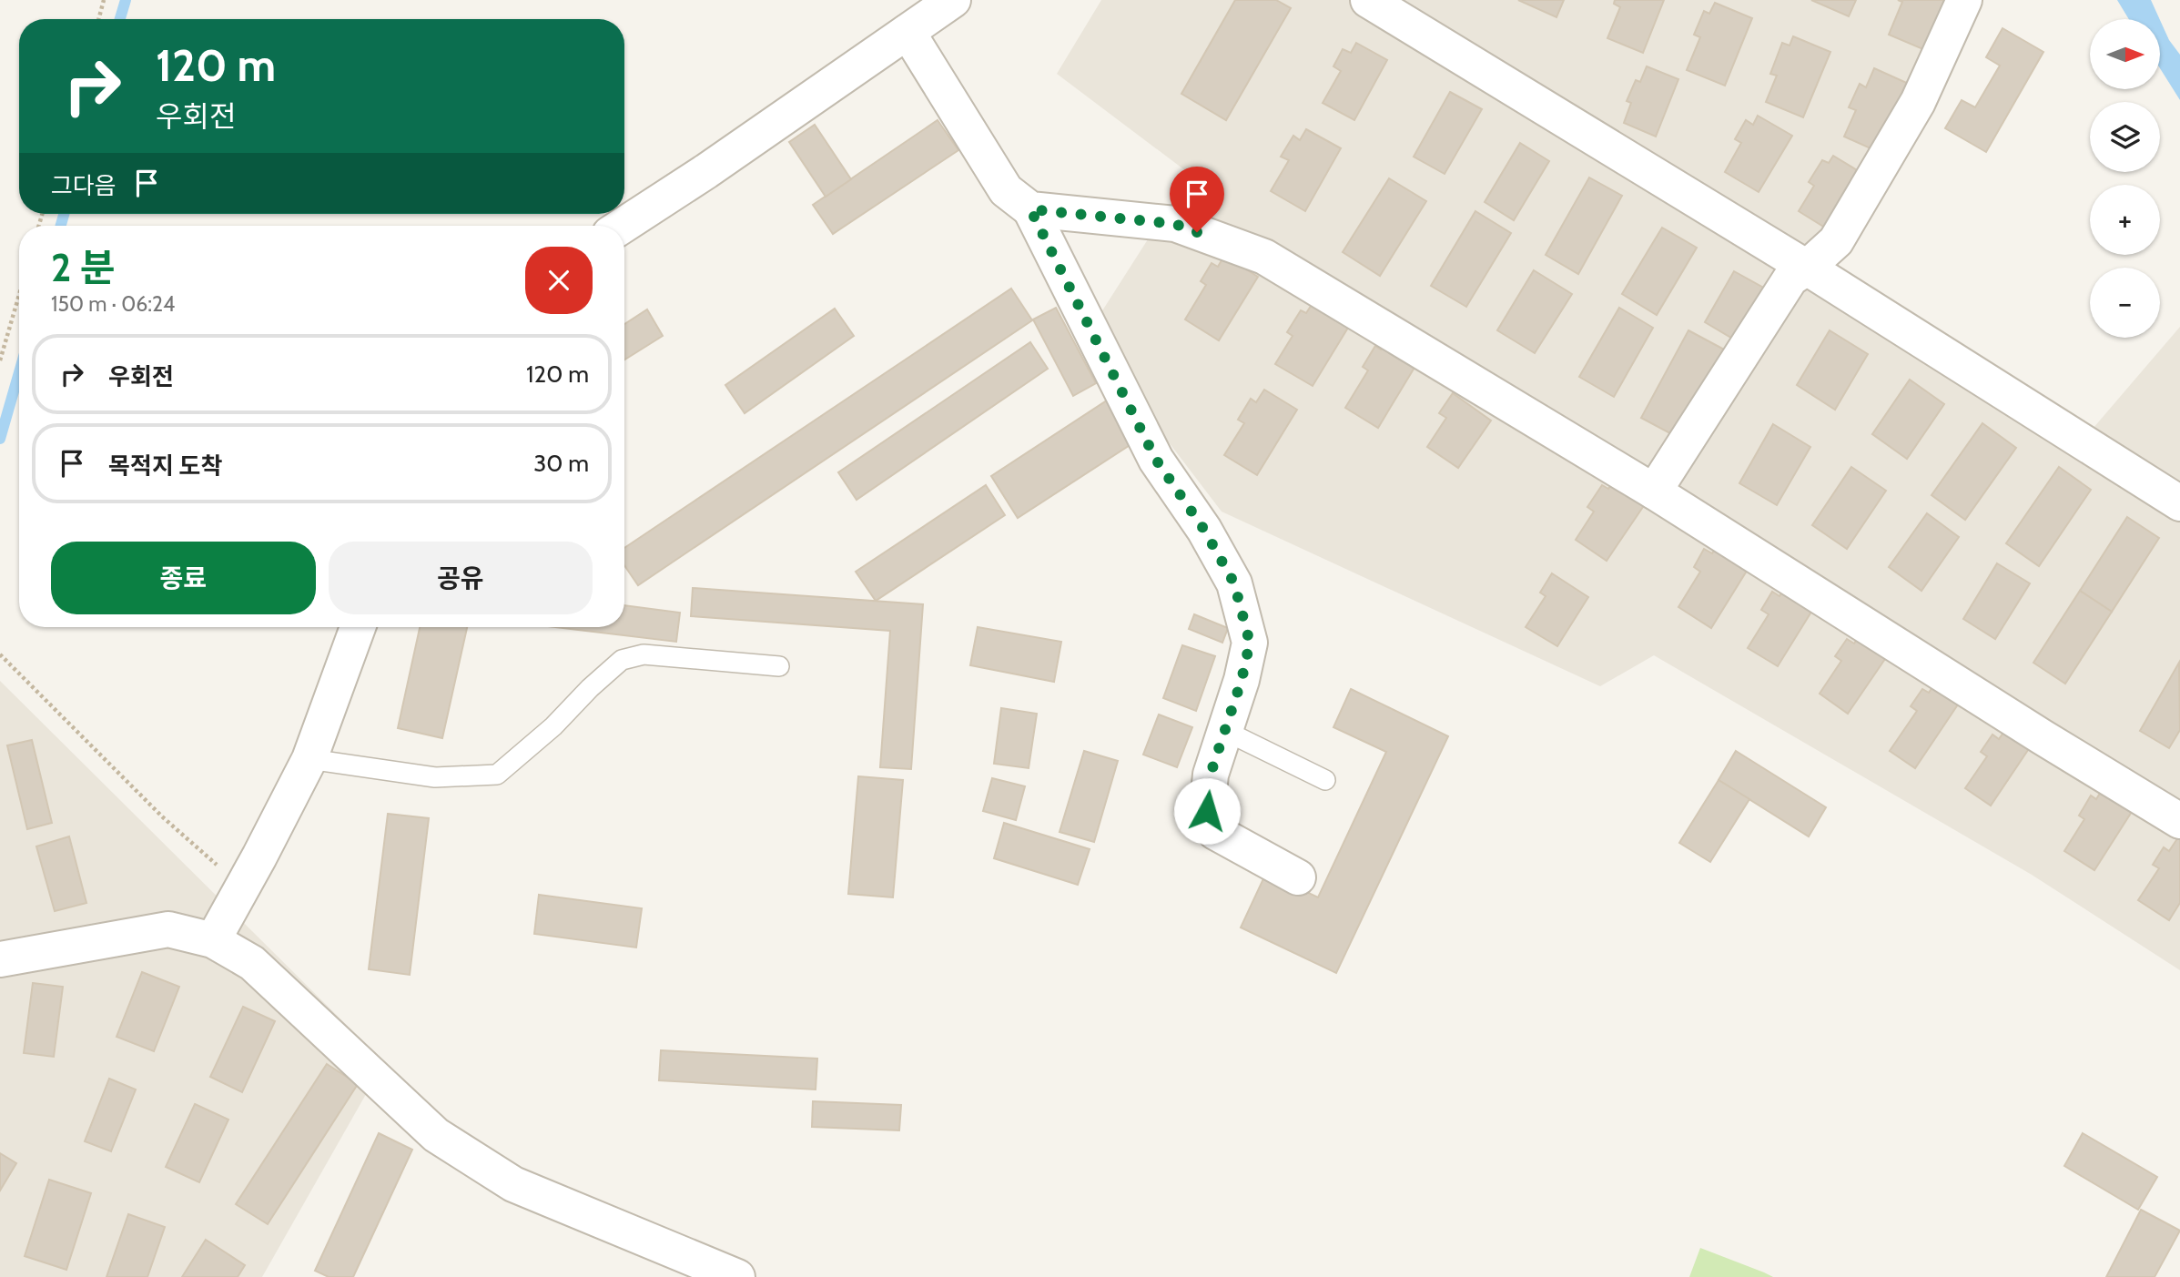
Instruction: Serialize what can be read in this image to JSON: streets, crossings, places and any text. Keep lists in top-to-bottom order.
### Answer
{
  "north": "right",
  "page": {
    "map_buttons": ["+", "−"],
    "turn": ["120 m", "우회전"],
    "then": "그다음",
    "heading": ["2 분", "150 m · 06:24"],
    "list": [
      {
        "name": "우회전",
        "value": "120 m"
      },
      {
        "name": "목적지 도착",
        "value": "30 m"
      }
    ],
    "buttons": ["종료", "공유"]
  }
}
